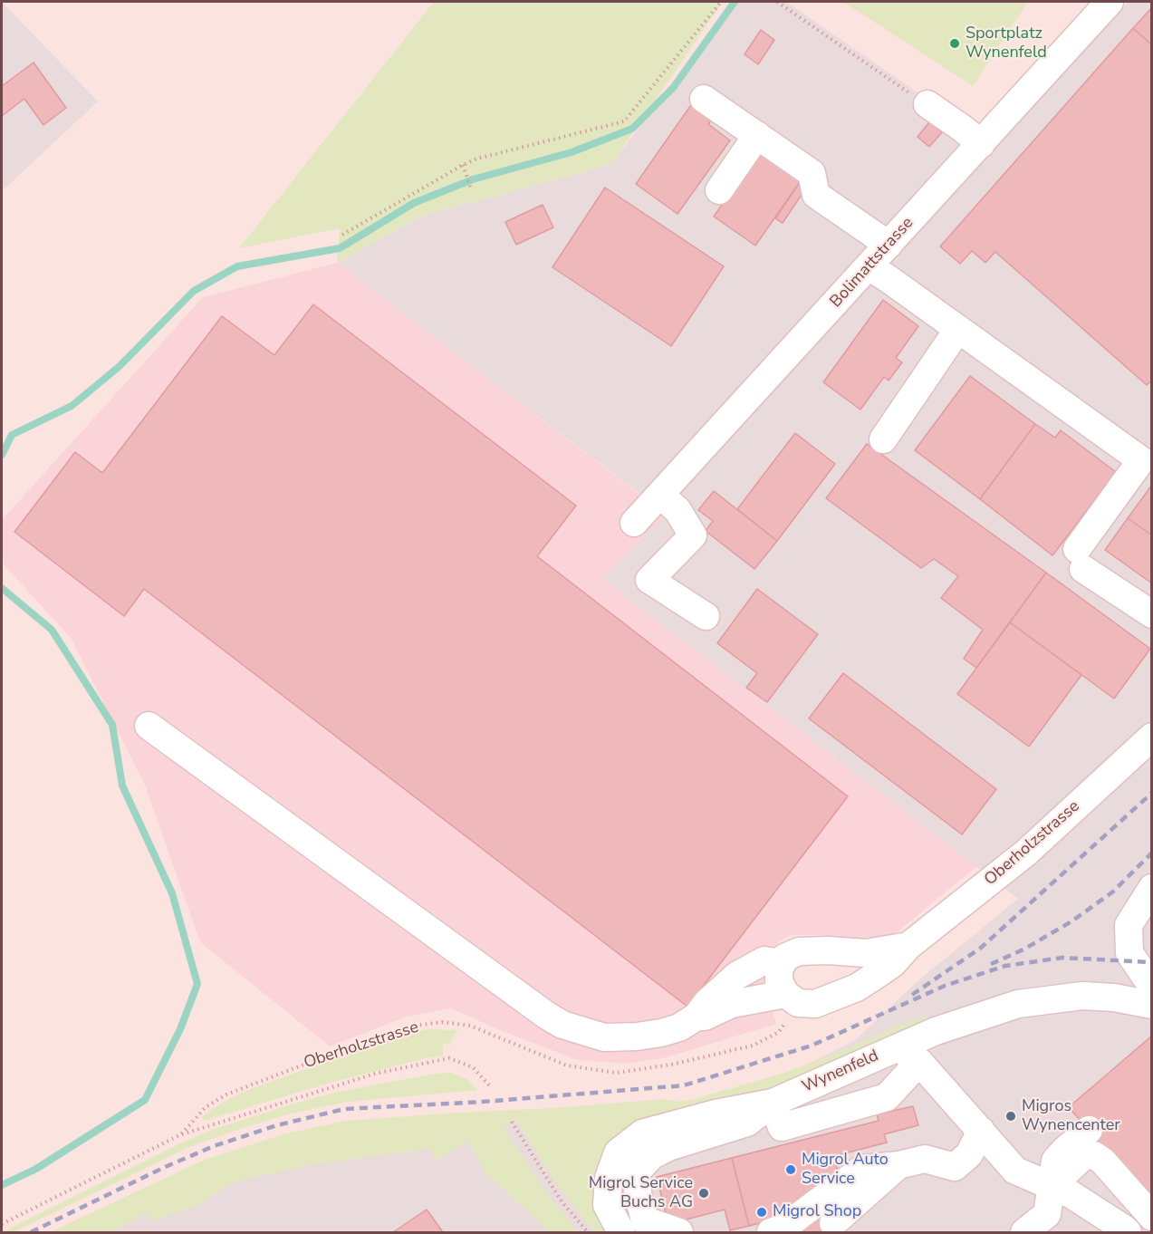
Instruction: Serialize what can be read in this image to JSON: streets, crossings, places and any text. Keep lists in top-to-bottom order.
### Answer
{
  "streets": {
    "street": ["Bolimattstrasse", "Oberholzstrasse", "Wynenfeld"]
  },
  "places": [
    "Sportplatz Wynenfeld",
    "Migros Wynencenter",
    "Migrol Auto Service",
    "Migrol Service Buchs AG",
    "Migrol Shop"
  ]
}
